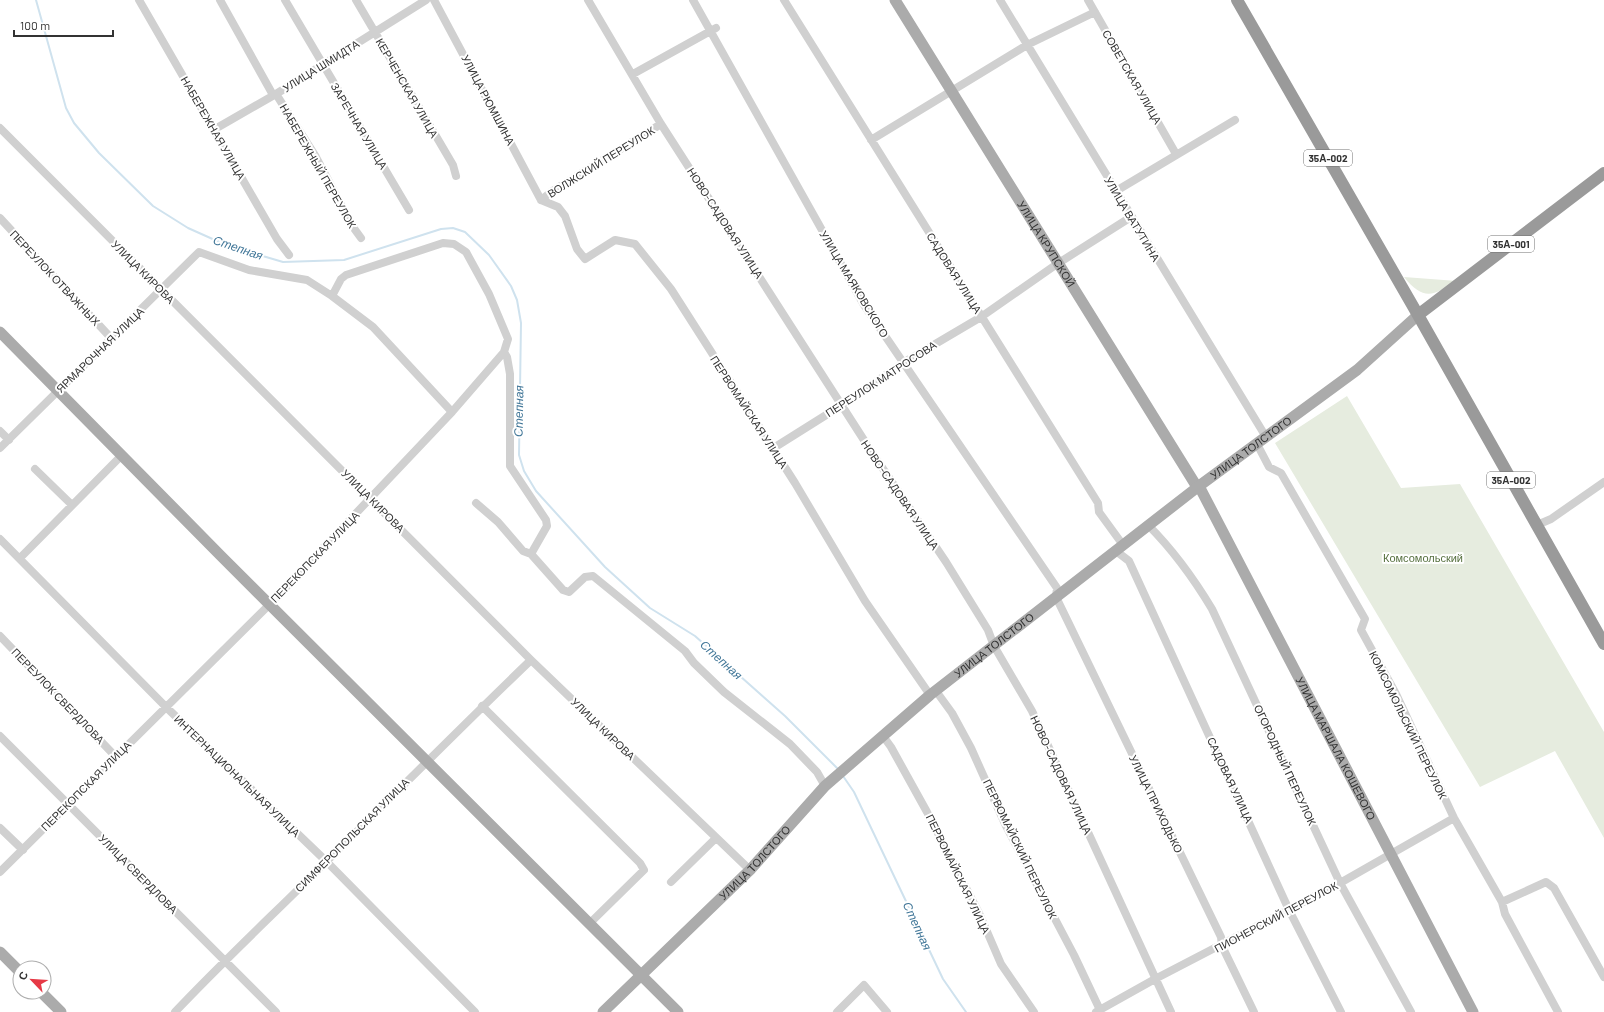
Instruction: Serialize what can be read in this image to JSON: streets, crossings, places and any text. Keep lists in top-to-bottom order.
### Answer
{
  "streets": {
    "highway": ["35А-002", "35А-001"],
    "main road": ["УЛИЦА КРУПСКОЙ", "УЛИЦА ТОЛСТОГО", "УЛИЦА МАРШАЛА КОШЕВОГО"],
    "street": [
      "УЛИЦА ШМИДТА",
      "СОВЕТСКАЯ УЛИЦА",
      "КЕРЧЕНСКАЯ УЛИЦА",
      "УЛИЦА РЮМШИНА",
      "ЗАРЕЧНАЯ УЛИЦА",
      "НАБЕРЕЖНАЯ УЛИЦА",
      "ВОЛЖСКИЙ ПЕРЕУЛОК",
      "НАБЕРЕЖНЫЙ ПЕРЕУЛОК",
      "УЛИЦА ВАТУТИНА",
      "НОВО-САДОВАЯ УЛИЦА",
      "УЛИЦА КИРОВА",
      "САДОВАЯ УЛИЦА",
      "ПЕРЕУЛОК ОТВАЖНЫХ",
      "УЛИЦА МАЯКОВСКОГО",
      "ЯРМАРОЧНАЯ УЛИЦА",
      "ПЕРЕУЛОК МАТРОСОВА",
      "ПЕРВОМАЙСКАЯ УЛИЦА",
      "ПЕРЕКОПСКАЯ УЛИЦА",
      "ПЕРЕУЛОК СВЕРДЛОВА",
      "КОМСОМОЛЬСКИЙ ПЕРЕУЛОК",
      "ОГОРОДНЫЙ ПЕРЕУЛОК",
      "ИНТЕРНАЦИОНАЛЬНАЯ УЛИЦА",
      "УЛИЦА ПРИХОДЬКО",
      "СИМФЕРОПОЛЬСКАЯ УЛИЦА",
      "ПЕРВОМАЙСКИЙ ПЕРЕУЛОК",
      "УЛИЦА СВЕРДЛОВА",
      "ПИОНЕРСКИЙ ПЕРЕУЛОК"
    ]
  },
  "crossings": [
    ["УЛИЦА ШМИДТА", "КЕРЧЕНСКАЯ УЛИЦА"],
    ["УЛИЦА ШМИДТА", "ЗАРЕЧНАЯ УЛИЦА"],
    ["УЛИЦА ШМИДТА", "НАБЕРЕЖНАЯ УЛИЦА"],
    ["УЛИЦА ШМИДТА", "НАБЕРЕЖНЫЙ ПЕРЕУЛОК"],
    ["УЛИЦА РЮМШИНА", "ВОЛЖСКИЙ ПЕРЕУЛОК"],
    ["УЛИЦА РЮМШИНА", "ПЕРВОМАЙСКАЯ УЛИЦА"],
    ["35А-002", "35А-001"],
    ["35А-002", "УЛИЦА ТОЛСТОГО"],
    ["ВОЛЖСКИЙ ПЕРЕУЛОК", "НОВО-САДОВАЯ УЛИЦА"],
    ["ВОЛЖСКИЙ ПЕРЕУЛОК", "ПЕРВОМАЙСКАЯ УЛИЦА"],
    ["УЛИЦА ВАТУТИНА", "ПЕРЕУЛОК МАТРОСОВА"],
    ["УЛИЦА ВАТУТИНА", "УЛИЦА ТОЛСТОГО"],
    ["НОВО-САДОВАЯ УЛИЦА", "ПЕРЕУЛОК МАТРОСОВА"],
    ["НОВО-САДОВАЯ УЛИЦА", "УЛИЦА ТОЛСТОГО"],
    ["НОВО-САДОВАЯ УЛИЦА", "ПИОНЕРСКИЙ ПЕРЕУЛОК"],
    ["УЛИЦА КРУПСКОЙ", "ПЕРЕУЛОК МАТРОСОВА"],
    ["УЛИЦА КРУПСКОЙ", "УЛИЦА ТОЛСТОГО"],
    ["УЛИЦА КРУПСКОЙ", "УЛИЦА МАРШАЛА КОШЕВОГО"],
    ["35А-001", "УЛИЦА ТОЛСТОГО"],
    ["УЛИЦА КИРОВА", "ЯРМАРОЧНАЯ УЛИЦА"],
    ["УЛИЦА КИРОВА", "УЛИЦА ТОЛСТОГО"],
    ["УЛИЦА КИРОВА", "ПЕРЕКОПСКАЯ УЛИЦА"],
    ["УЛИЦА КИРОВА", "СИМФЕРОПОЛЬСКАЯ УЛИЦА"],
    ["САДОВАЯ УЛИЦА", "ПЕРЕУЛОК МАТРОСОВА"],
    ["САДОВАЯ УЛИЦА", "УЛИЦА ТОЛСТОГО"],
    ["САДОВАЯ УЛИЦА", "ПИОНЕРСКИЙ ПЕРЕУЛОК"],
    ["ПЕРЕУЛОК ОТВАЖНЫХ", "ЯРМАРОЧНАЯ УЛИЦА"],
    ["УЛИЦА МАЯКОВСКОГО", "ПЕРЕУЛОК МАТРОСОВА"],
    ["УЛИЦА МАЯКОВСКОГО", "УЛИЦА ТОЛСТОГО"],
    ["УЛИЦА МАЯКОВСКОГО", "УЛИЦА ПРИХОДЬКО"],
    ["ПЕРЕУЛОК МАТРОСОВА", "ПЕРВОМАЙСКАЯ УЛИЦА"],
    ["ПЕРВОМАЙСКАЯ УЛИЦА", "УЛИЦА ТОЛСТОГО"],
    ["ПЕРВОМАЙСКАЯ УЛИЦА", "ПЕРВОМАЙСКИЙ ПЕРЕУЛОК"],
    ["УЛИЦА ТОЛСТОГО", "КОМСОМОЛЬСКИЙ ПЕРЕУЛОК"],
    ["УЛИЦА ТОЛСТОГО", "УЛИЦА МАРШАЛА КОШЕВОГО"],
    ["УЛИЦА ТОЛСТОГО", "ОГОРОДНЫЙ ПЕРЕУЛОК"],
    ["УЛИЦА ТОЛСТОГО", "УЛИЦА ПРИХОДЬКО"],
    ["УЛИЦА ТОЛСТОГО", "ПЕРВОМАЙСКИЙ ПЕРЕУЛОК"],
    ["ПЕРЕКОПСКАЯ УЛИЦА", "ПЕРЕУЛОК СВЕРДЛОВА"],
    ["ПЕРЕКОПСКАЯ УЛИЦА", "ИНТЕРНАЦИОНАЛЬНАЯ УЛИЦА"],
    ["ПЕРЕКОПСКАЯ УЛИЦА", "УЛИЦА СВЕРДЛОВА"],
    ["КОМСОМОЛЬСКИЙ ПЕРЕУЛОК", "ПИОНЕРСКИЙ ПЕРЕУЛОК"],
    ["УЛИЦА МАРШАЛА КОШЕВОГО", "ПИОНЕРСКИЙ ПЕРЕУЛОК"],
    ["ОГОРОДНЫЙ ПЕРЕУЛОК", "ПИОНЕРСКИЙ ПЕРЕУЛОК"],
    ["ИНТЕРНАЦИОНАЛЬНАЯ УЛИЦА", "СИМФЕРОПОЛЬСКАЯ УЛИЦА"],
    ["УЛИЦА ПРИХОДЬКО", "ПИОНЕРСКИЙ ПЕРЕУЛОК"],
    ["СИМФЕРОПОЛЬСКАЯ УЛИЦА", "УЛИЦА СВЕРДЛОВА"],
    ["ПЕРВОМАЙСКИЙ ПЕРЕУЛОК", "ПИОНЕРСКИЙ ПЕРЕУЛОК"]
  ],
  "water": ["Степная"],
  "parks": ["Комсомольский"],
  "scale_bar": "100 m",
  "north": "top left"
}
